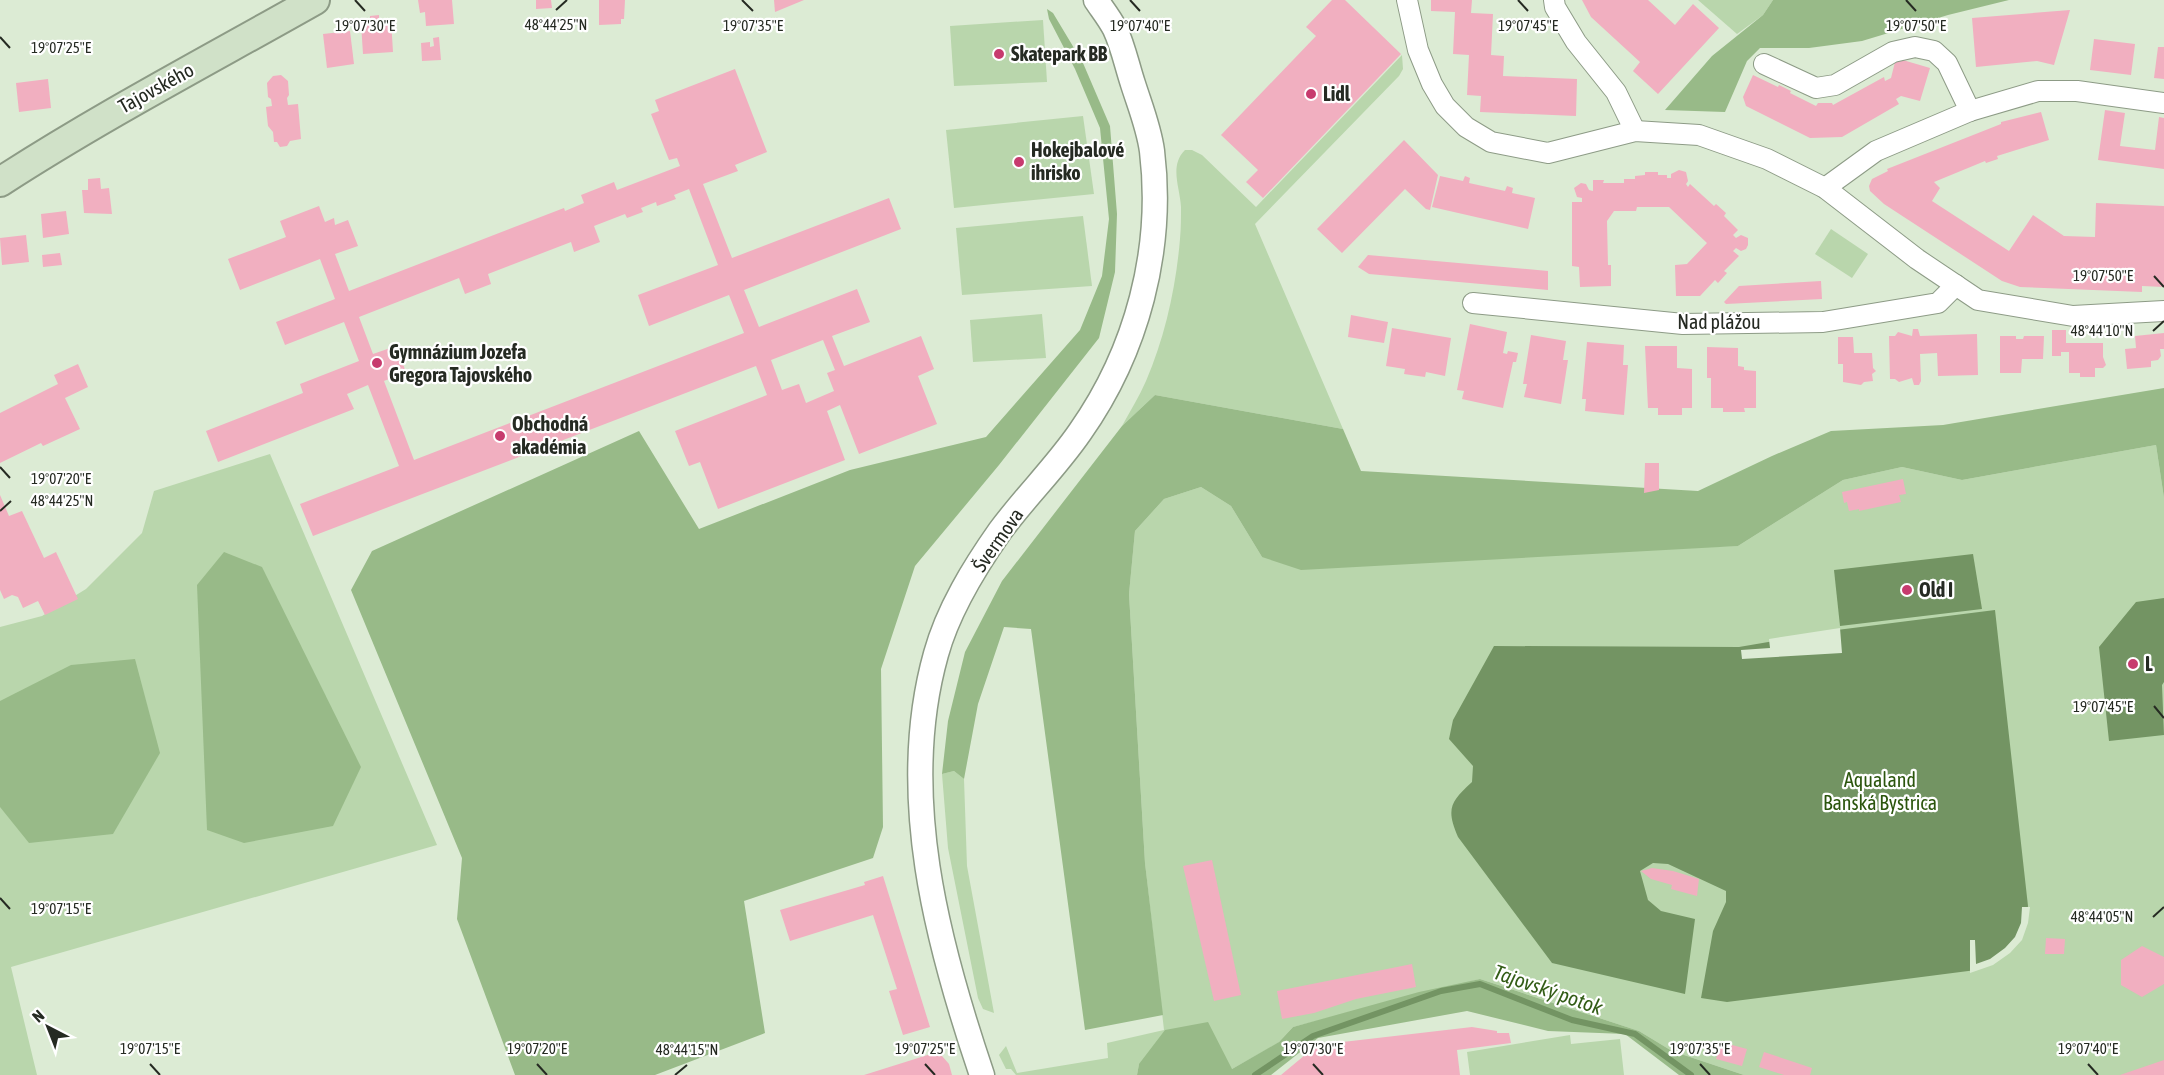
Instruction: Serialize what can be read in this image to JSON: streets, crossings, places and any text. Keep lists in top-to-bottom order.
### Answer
{
  "streets": {
    "main road": ["Tajovského"],
    "street": ["Nad plážou", "Švermova"]
  },
  "water": ["Tajovský potok"],
  "parks": ["Aqualand Banská Bystrica"],
  "places": [
    "Skatepark BB",
    "Lidl",
    "Hokejbalové ihrisko",
    "Gymnázium Jozefa Gregora Tajovského",
    "Obchodná akadémia",
    "Old I",
    "L"
  ],
  "north": "top left",
  "coordinates": [
    "48°44'25\"N",
    "19°07'30\"E",
    "19°07'35\"E",
    "19°07'40\"E",
    "19°07'45\"E",
    "19°07'50\"E",
    "19°07'25\"E",
    "48°44'10\"N",
    "19°07'20\"E",
    "19°07'15\"E",
    "48°44'05\"N",
    "48°44'15\"N"
  ]
}
